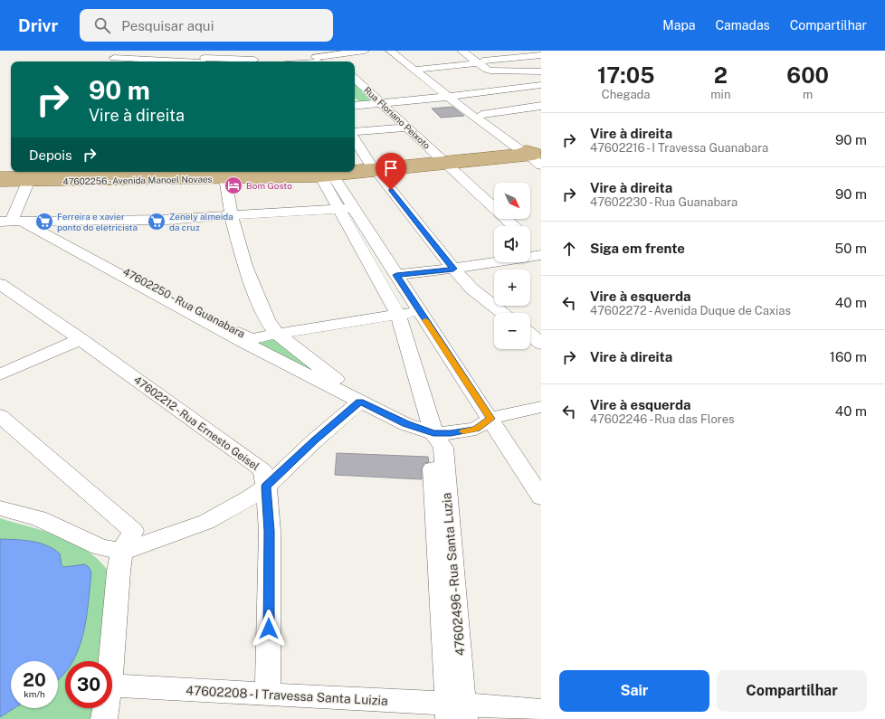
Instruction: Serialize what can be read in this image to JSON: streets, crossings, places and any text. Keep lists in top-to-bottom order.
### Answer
{
  "streets": {
    "main road": ["47602256 - Avenida Manoel Novaes"],
    "street": [
      "Rua Floriano Peixoto",
      "47602250 - Rua Guanabara",
      "47602212 - Rua Ernesto Geisel",
      "47602208 - I Travessa Santa Luizia"
    ]
  },
  "crossings": [
    ["Rua Floriano Peixoto", "47602256 - Avenida Manoel Novaes"],
    ["47602212 - Rua Ernesto Geisel", "47602208 - I Travessa Santa Luizia"]
  ],
  "places": {
    "hotel": ["Bom Gosto"],
    "supermarket": ["Ferreira e xavier ponto do eletricista", "Zenely almeida da cruz"]
  },
  "north": "bottom right",
  "page": {
    "header": "Drivr",
    "search": "Pesquisar aqui",
    "nav": ["Mapa", "Camadas", "Compartilhar"],
    "eta": [
      "17:05",
      "Chegada",
      "2",
      "min",
      "600",
      "m"
    ],
    "turn": ["90 m", "Vire à direita"],
    "list": [
      {
        "name": "Vire à direita",
        "note": "47602216 - I Travessa Guanabara",
        "value": "90 m"
      },
      {
        "name": "Vire à direita",
        "note": "47602230 - Rua Guanabara",
        "value": "90 m"
      },
      {
        "name": "Siga em frente",
        "value": "50 m"
      },
      {
        "name": "Vire à esquerda",
        "note": "47602272 - Avenida Duque de Caxias",
        "value": "40 m"
      },
      {
        "name": "Vire à direita",
        "value": "160 m"
      },
      {
        "name": "Vire à esquerda",
        "note": "47602246 - Rua das Flores",
        "value": "40 m"
      }
    ],
    "then": "Depois",
    "map_buttons": ["+", "−"],
    "speed": "20 km/h",
    "limit": "30",
    "buttons": ["Sair", "Compartilhar"]
  }
}
